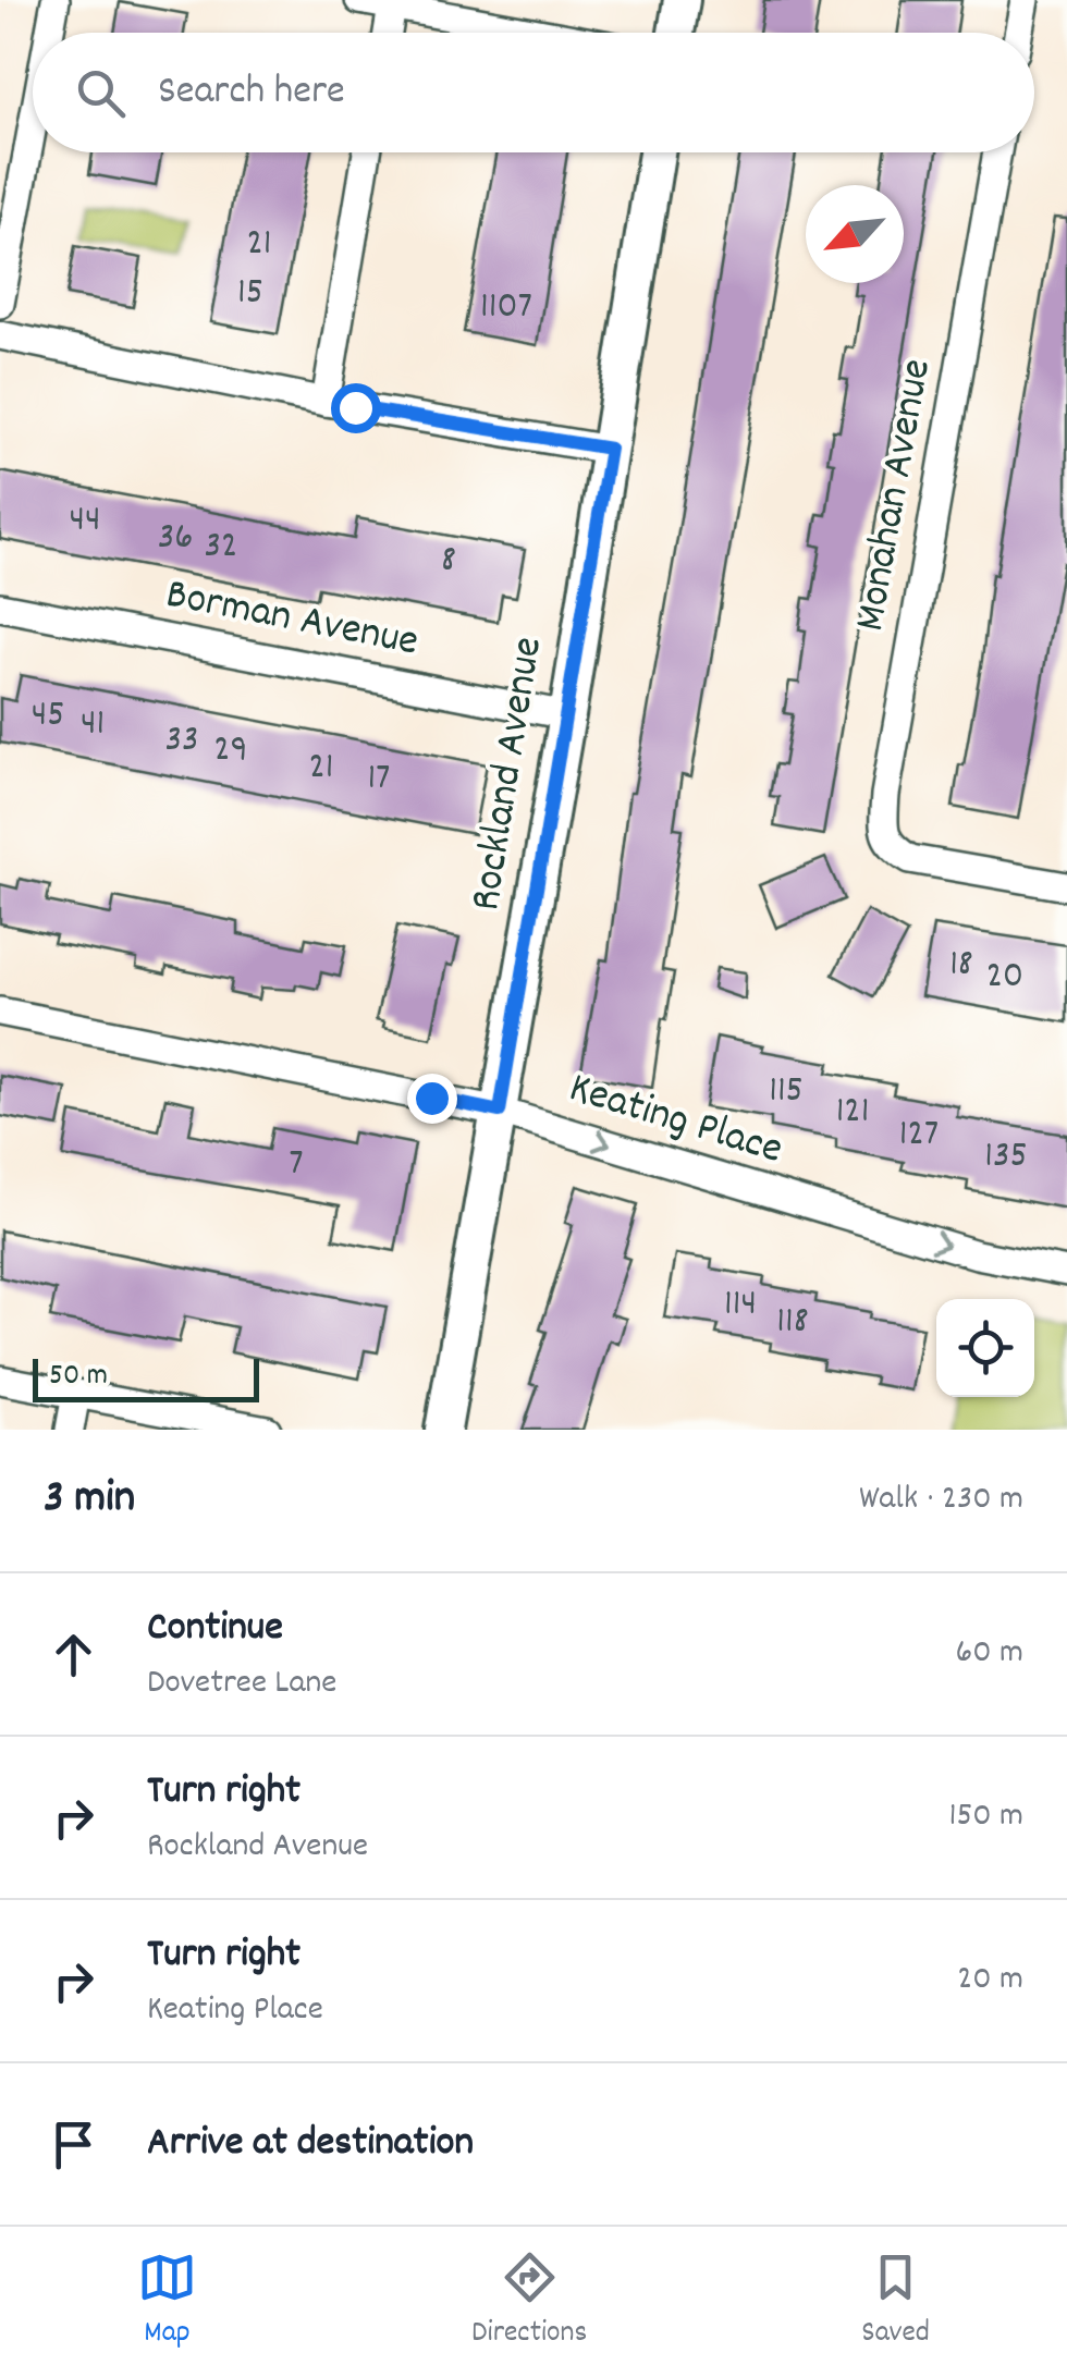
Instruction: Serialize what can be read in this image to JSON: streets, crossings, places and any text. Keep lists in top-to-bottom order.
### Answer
{
  "streets": {
    "street": [
      "Monahan Avenue",
      "Borman Avenue",
      "Rockland Avenue",
      "Keating Place"
    ]
  },
  "crossings": [
    ["Borman Avenue", "Rockland Avenue"],
    ["Rockland Avenue", "Keating Place"]
  ],
  "one_way": ["Keating Place"],
  "house_numbers": [
    "21",
    "15",
    "1107",
    "44",
    "36",
    "32",
    "8",
    "45",
    "41",
    "33",
    "29",
    "21",
    "17",
    "18",
    "20",
    "115",
    "121",
    "127",
    "135",
    "7",
    "114",
    "118"
  ],
  "scale_bar": "50 m",
  "north": "bottom left",
  "page": {
    "search": "Search here",
    "scale": "50 m",
    "heading": ["3 min", "Walk · 230 m"],
    "list": [
      ["Continue", "Dovetree Lane", "60 m"],
      ["Turn right", "Rockland Avenue", "150 m"],
      ["Turn right", "Keating Place", "20 m"],
      "Arrive at destination"
    ],
    "nav": ["Map", "Directions", "Saved"]
  }
}
